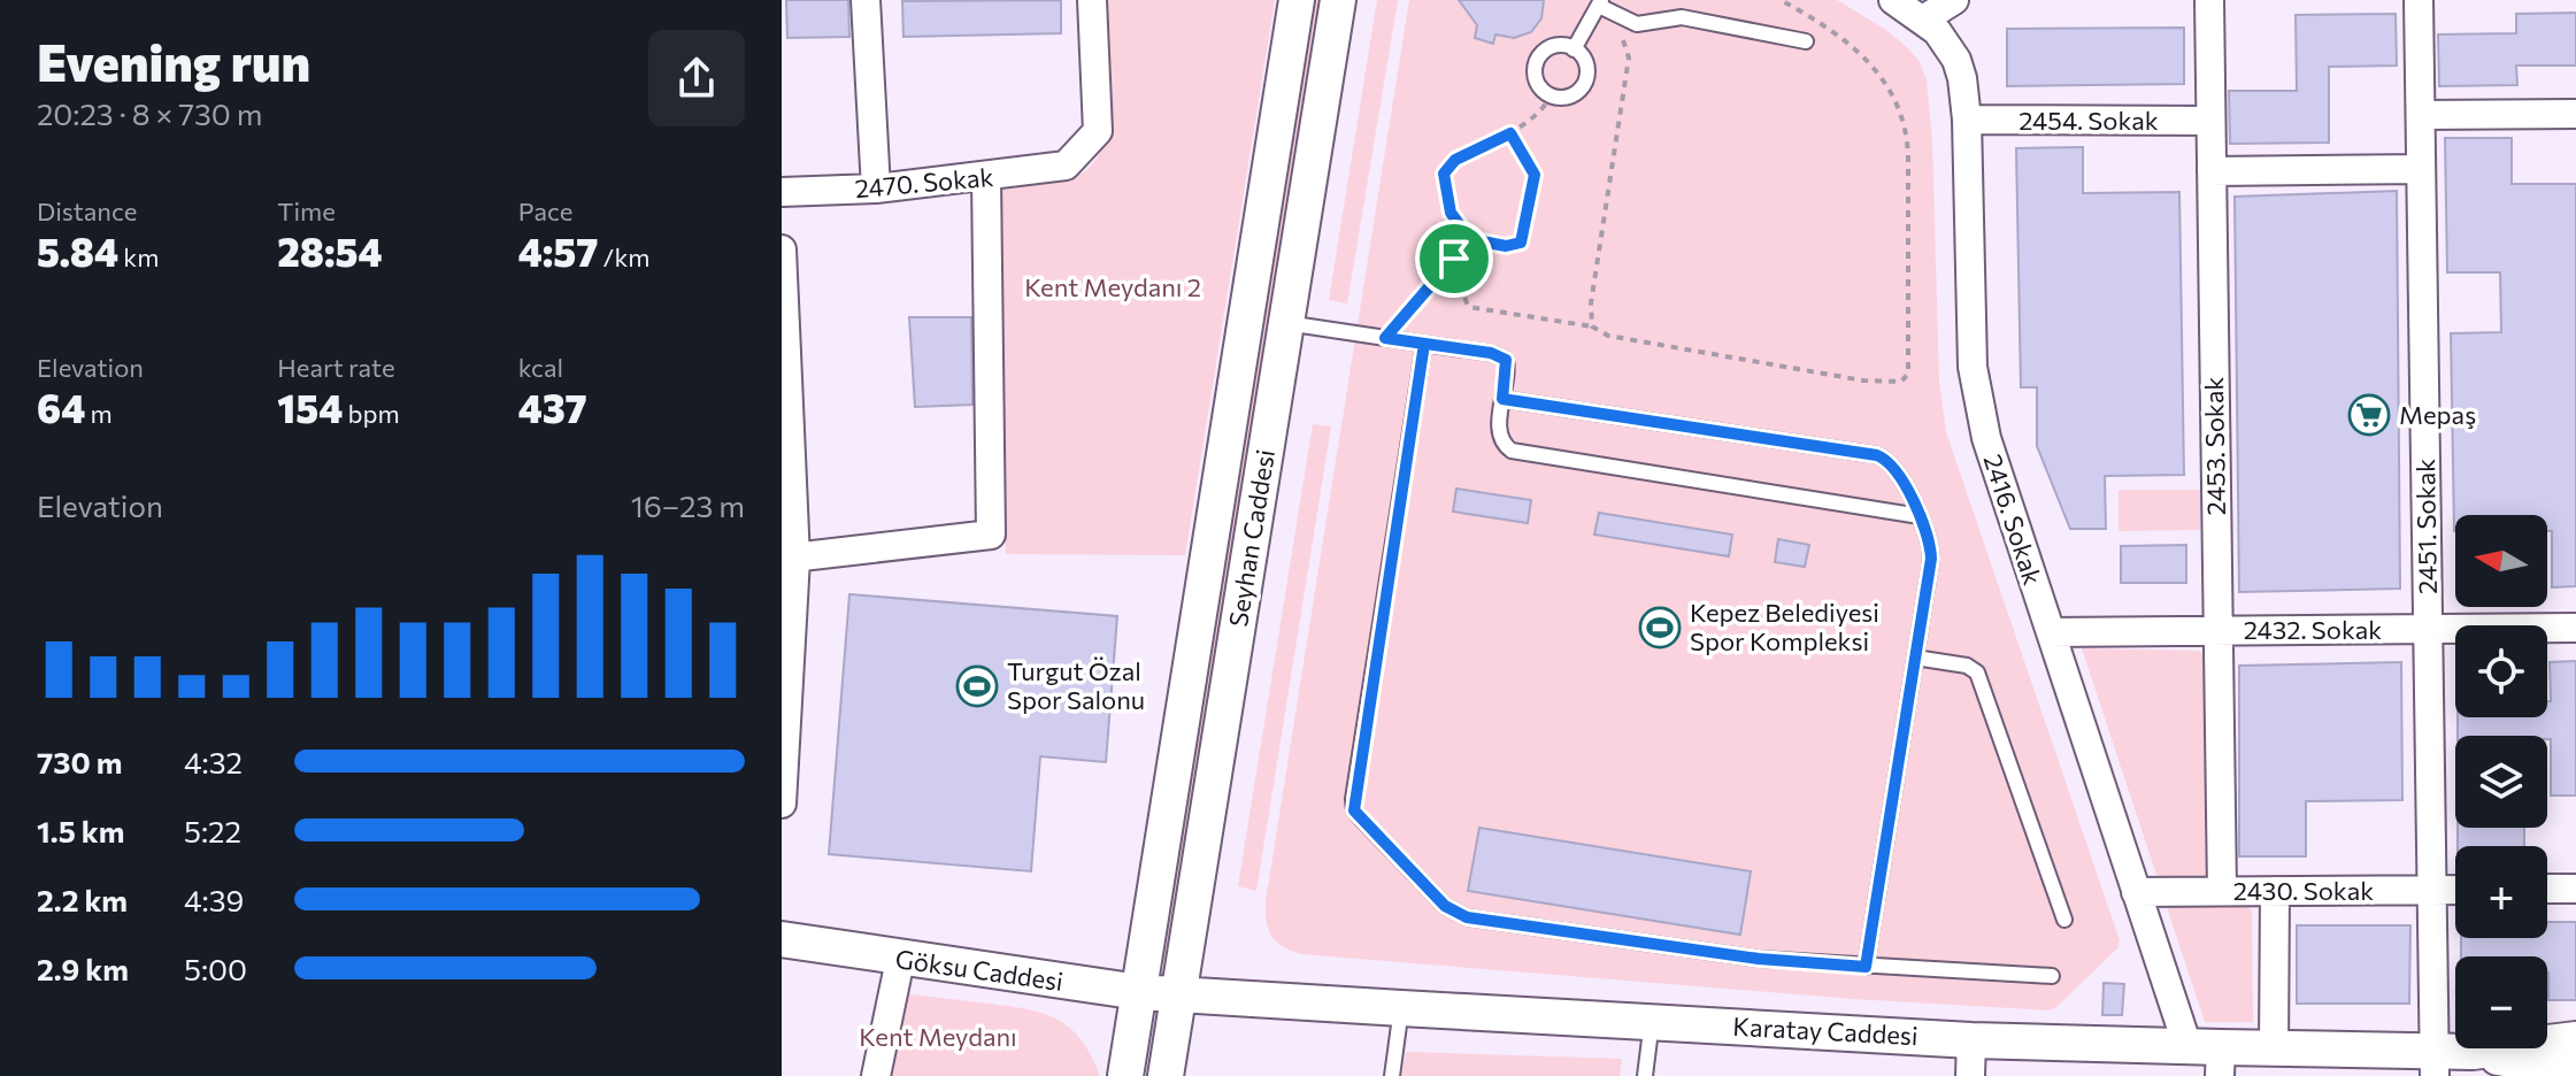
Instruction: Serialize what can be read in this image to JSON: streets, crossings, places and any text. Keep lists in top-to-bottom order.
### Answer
{
  "streets": {
    "street": [
      "2454. Sokak",
      "2470. Sokak",
      "2453. Sokak",
      "2416. Sokak",
      "2451. Sokak",
      "Seyhan Caddesi",
      "2432. Sokak",
      "2430. Sokak",
      "Göksu Caddesi",
      "Karatay Caddesi"
    ]
  },
  "crossings": [
    ["2454. Sokak", "2453. Sokak"],
    ["2454. Sokak", "2416. Sokak"],
    ["2453. Sokak", "2432. Sokak"],
    ["2453. Sokak", "2430. Sokak"],
    ["2416. Sokak", "2432. Sokak"],
    ["2416. Sokak", "2430. Sokak"],
    ["2416. Sokak", "Karatay Caddesi"],
    ["2451. Sokak", "2432. Sokak"],
    ["2451. Sokak", "2430. Sokak"],
    ["2451. Sokak", "Karatay Caddesi"],
    ["Seyhan Caddesi", "Göksu Caddesi"],
    ["Seyhan Caddesi", "Karatay Caddesi"],
    ["Göksu Caddesi", "Karatay Caddesi"]
  ],
  "parks": ["Kent Meydanı 2", "Kent Meydanı"],
  "places": {
    "supermarket": ["Mepaş"],
    "sports": ["Kepez Belediyesi Spor Kompleksi", "Turgut Özal Spor Salonu"]
  },
  "north": "left",
  "page": {
    "heading": ["Evening run", "20:23 · 8 × 730 m"],
    "stats": [
      ["Distance", "5.84 km"],
      ["Time", "28:54"],
      ["Pace", "4:57 /km"],
      ["Elevation", "64 m"],
      ["Heart rate", "154 bpm"],
      ["kcal", "437"]
    ],
    "chart": ["Elevation", "16–23 m"],
    "map_buttons": ["+", "−"],
    "list": [
      {
        "name": "730 m",
        "note": "4:32"
      },
      {
        "name": "1.5 km",
        "note": "5:22"
      },
      {
        "name": "2.2 km",
        "note": "4:39"
      },
      {
        "name": "2.9 km",
        "note": "5:00"
      }
    ]
  }
}
